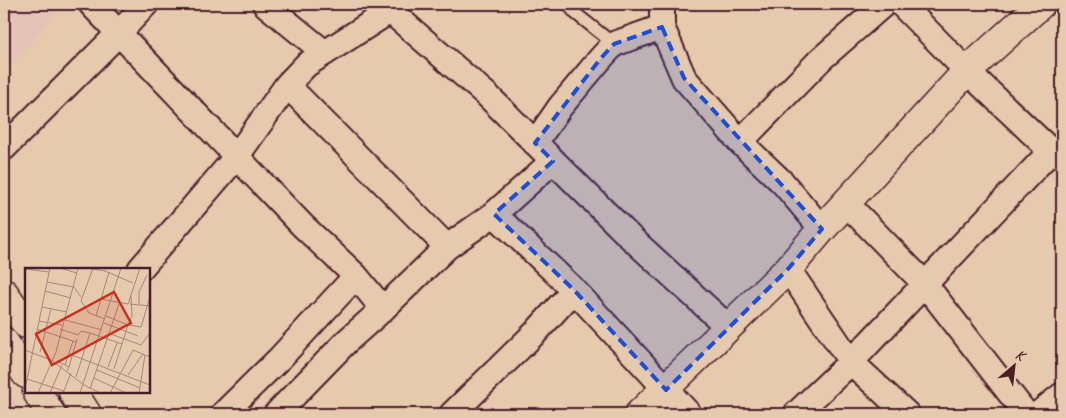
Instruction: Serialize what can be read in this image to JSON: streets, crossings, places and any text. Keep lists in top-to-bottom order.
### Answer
{
  "north": "top right"
}
